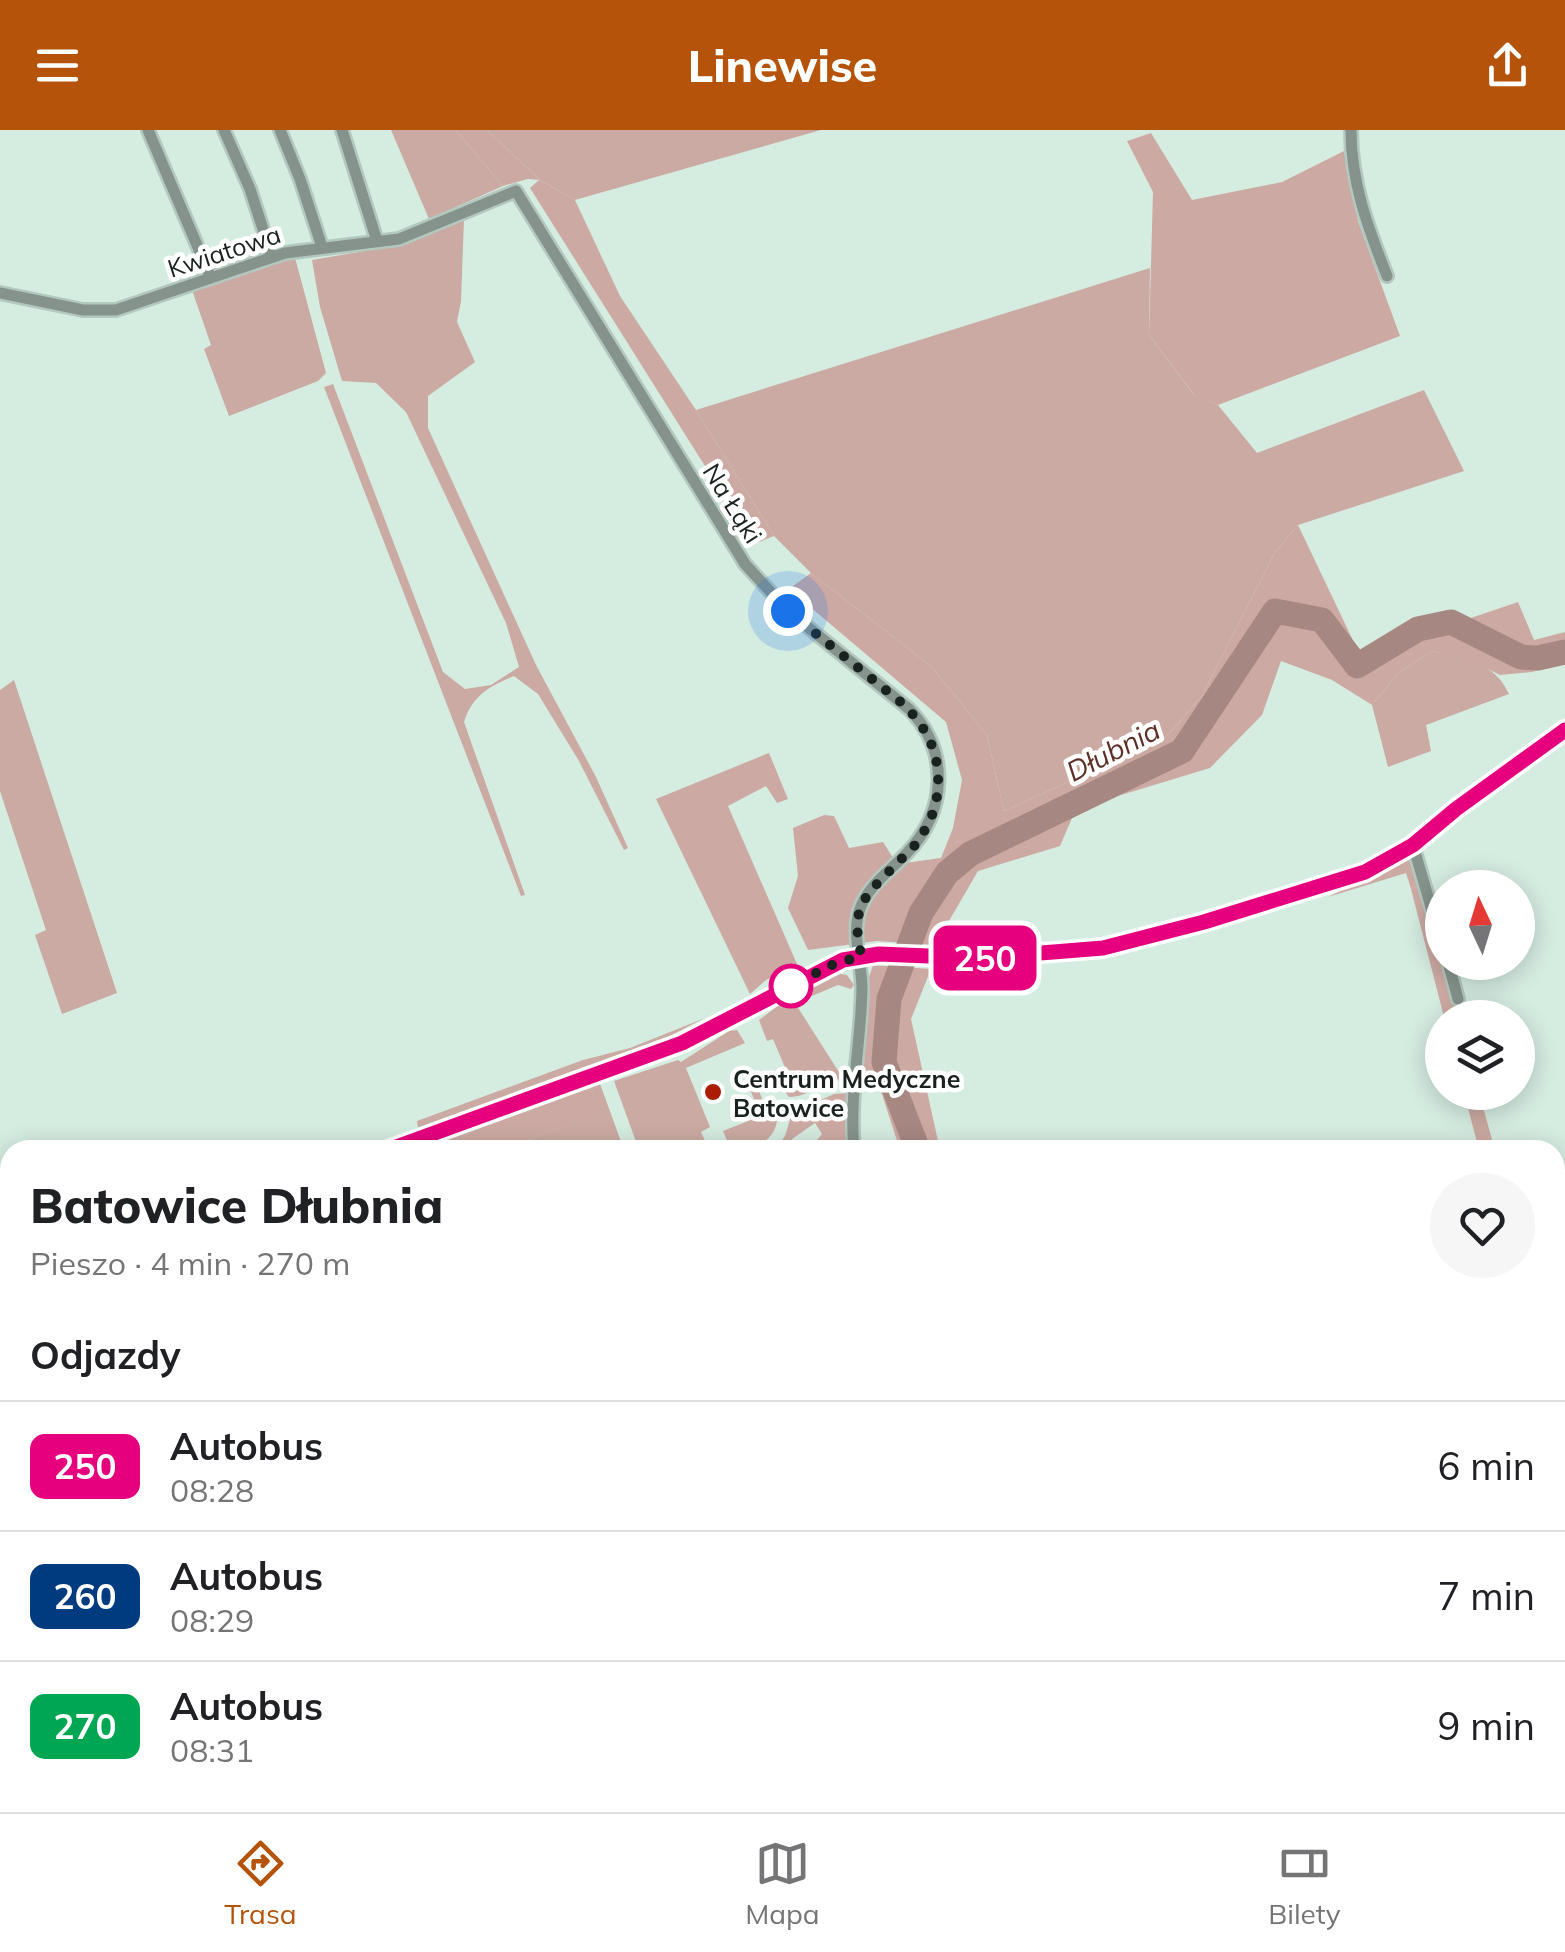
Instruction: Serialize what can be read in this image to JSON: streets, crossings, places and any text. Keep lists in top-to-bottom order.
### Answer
{
  "streets": {
    "street": ["Kwiatowa", "Na Łąki"]
  },
  "crossings": [
    ["Kwiatowa", "Na Łąki"]
  ],
  "water": ["Dłubnia"],
  "places": ["Centrum Medyczne Batowice"],
  "lines": ["bus line 250"],
  "north": "top",
  "page": {
    "header": "Linewise",
    "on_map": "250",
    "heading": [
      ["Batowice Dłubnia", "Pieszo · 4 min · 270 m"],
      "Odjazdy"
    ],
    "list": [
      {
        "mark": "250",
        "name": "Autobus",
        "note": "08:28",
        "value": "6 min"
      },
      {
        "mark": "260",
        "name": "Autobus",
        "note": "08:29",
        "value": "7 min"
      },
      {
        "mark": "270",
        "name": "Autobus",
        "note": "08:31",
        "value": "9 min"
      }
    ],
    "tabs": ["Trasa", "Mapa", "Bilety"]
  }
}
